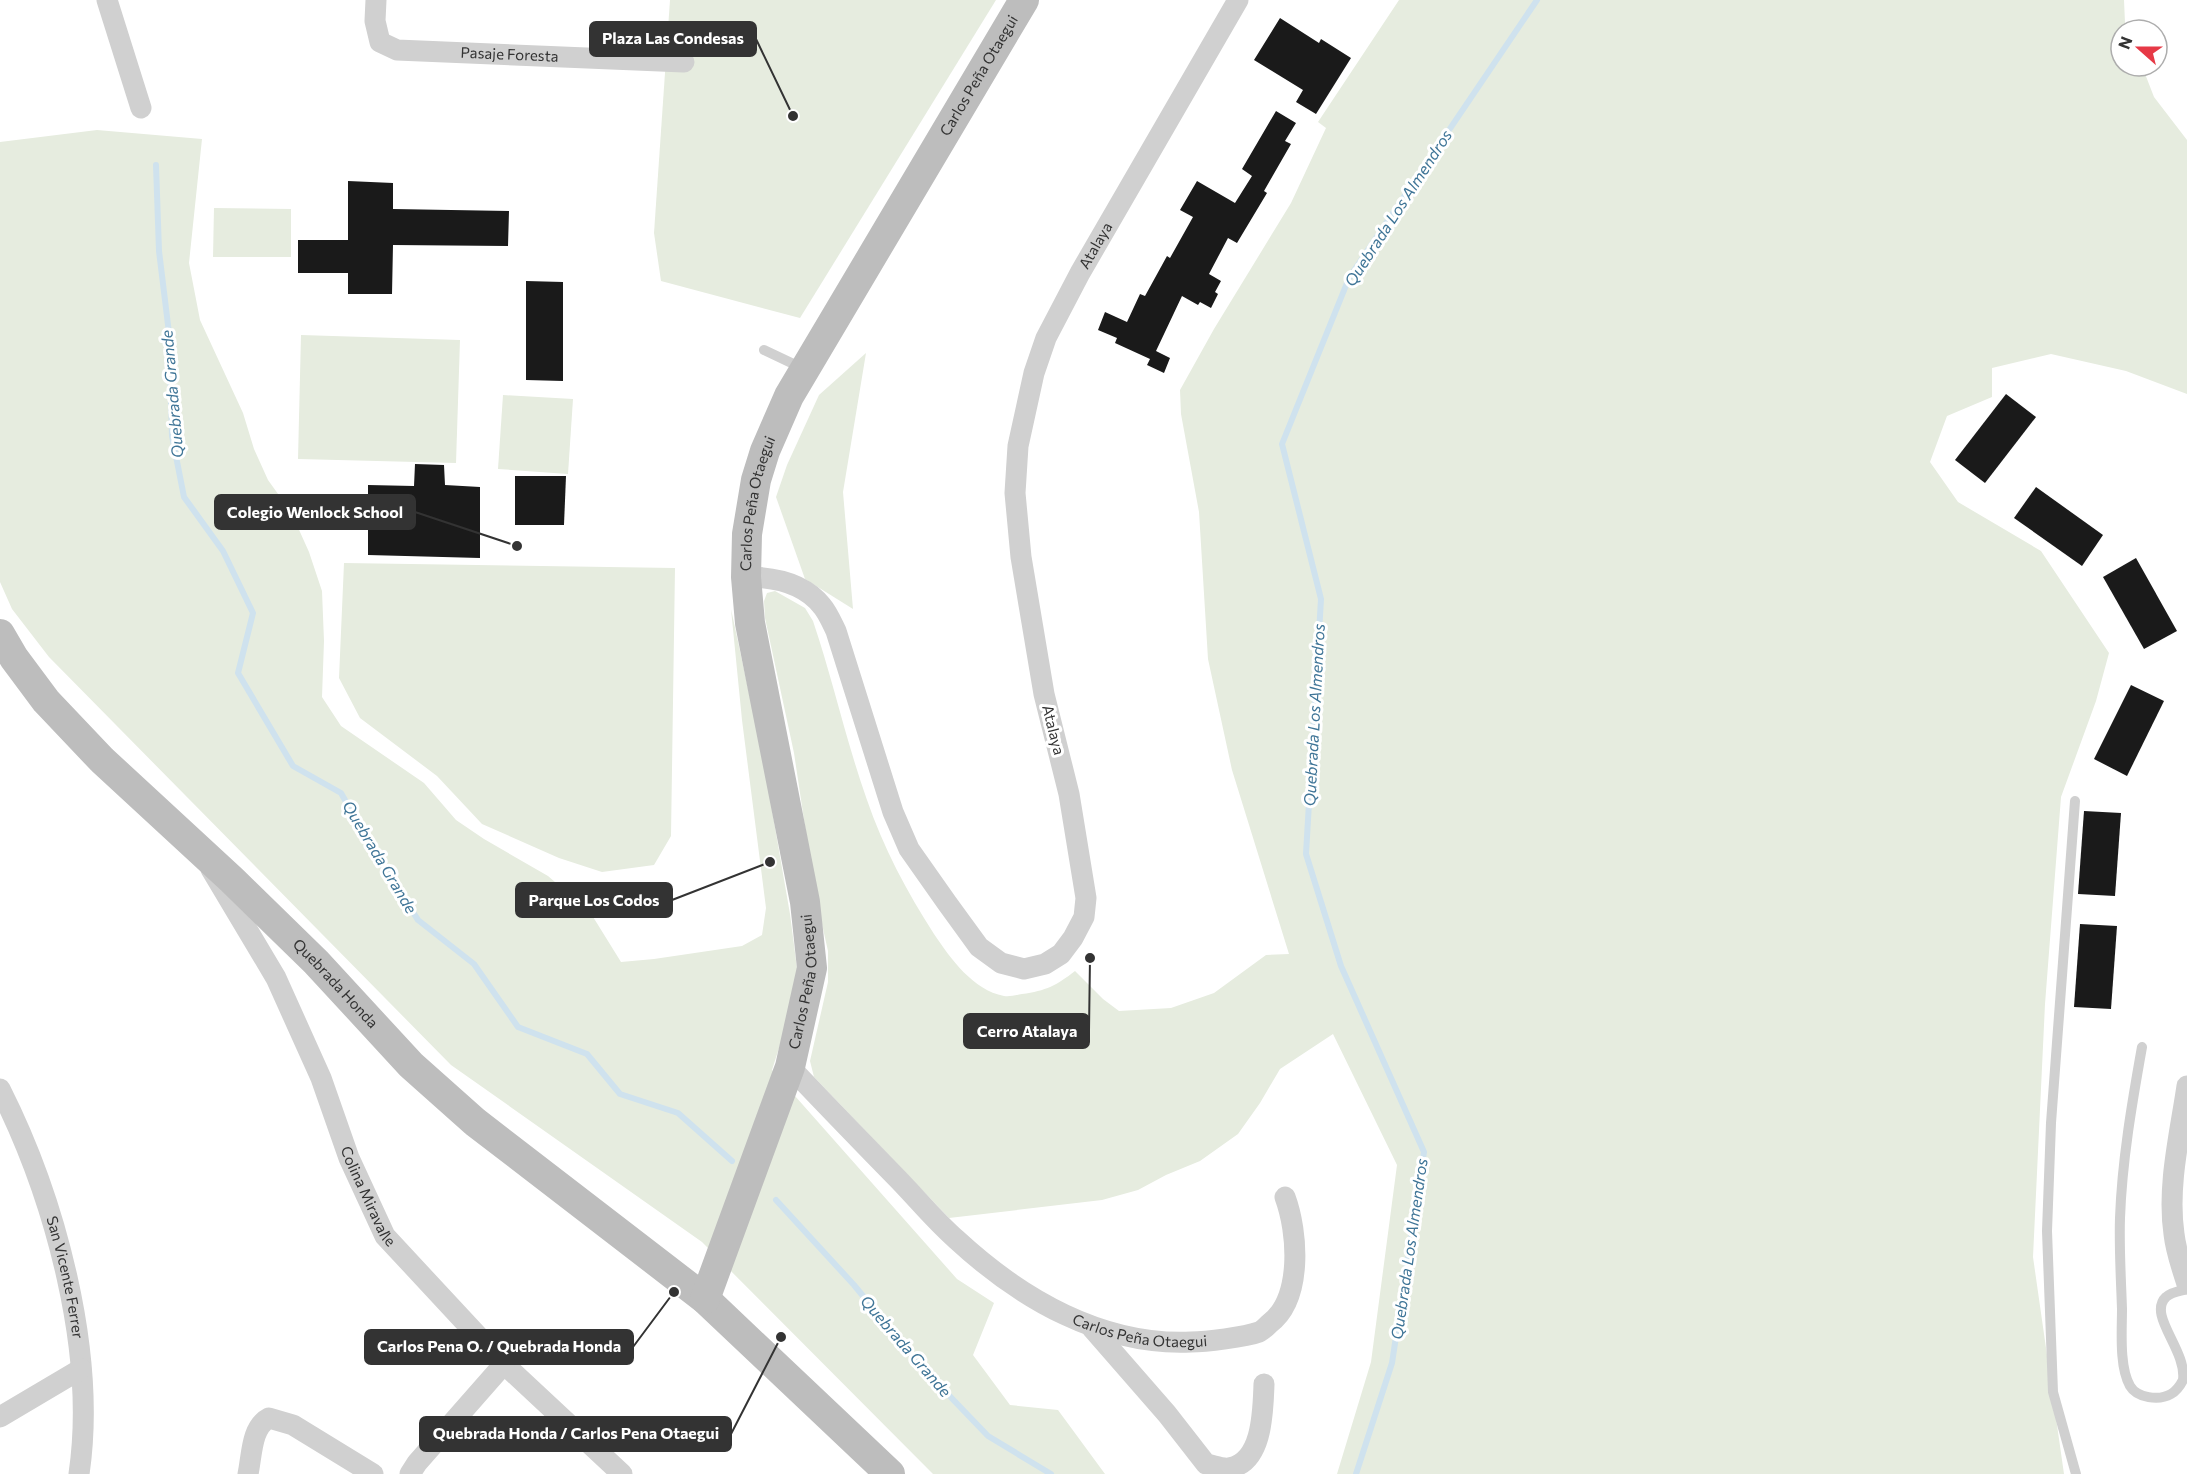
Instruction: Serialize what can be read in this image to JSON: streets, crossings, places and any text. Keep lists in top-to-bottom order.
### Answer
{
  "streets": {
    "street": [
      "Pasaje Foresta",
      "Carlos Peña Otaegui",
      "Atalaya",
      "Quebrada Honda",
      "Colina Miravalle",
      "San Vicente Ferrer"
    ]
  },
  "crossings": [
    ["Carlos Peña Otaegui", "Atalaya"],
    ["Carlos Peña Otaegui", "Quebrada Honda"],
    ["Quebrada Honda", "Colina Miravalle"]
  ],
  "water": ["Quebrada Los Almendros", "Quebrada Grande"],
  "places": [
    "Plaza Las Condesas",
    "Colegio Wenlock School",
    "Parque Los Codos",
    "Cerro Atalaya",
    "Carlos Pena O. / Quebrada Honda",
    "Quebrada Honda / Carlos Pena Otaegui"
  ],
  "north": "left"
}
